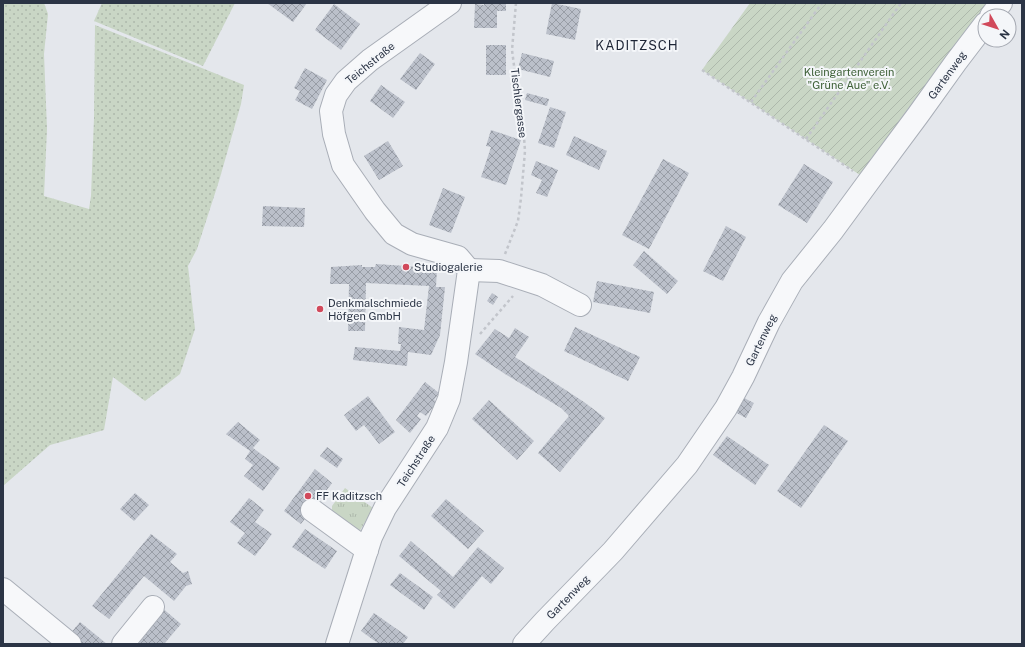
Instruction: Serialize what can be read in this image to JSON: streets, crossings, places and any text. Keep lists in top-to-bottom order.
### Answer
{
  "streets": {
    "street": ["Teichstraße", "Gartenweg"],
    "path": ["Tischlergasse"]
  },
  "districts": ["KADITZSCH"],
  "parks": ["Kleingartenverein \"Grüne Aue\" e.V."],
  "places": ["Studiogalerie", "Denkmalschmiede Höfgen GmbH", "FF Kaditzsch"],
  "north": "bottom right"
}
